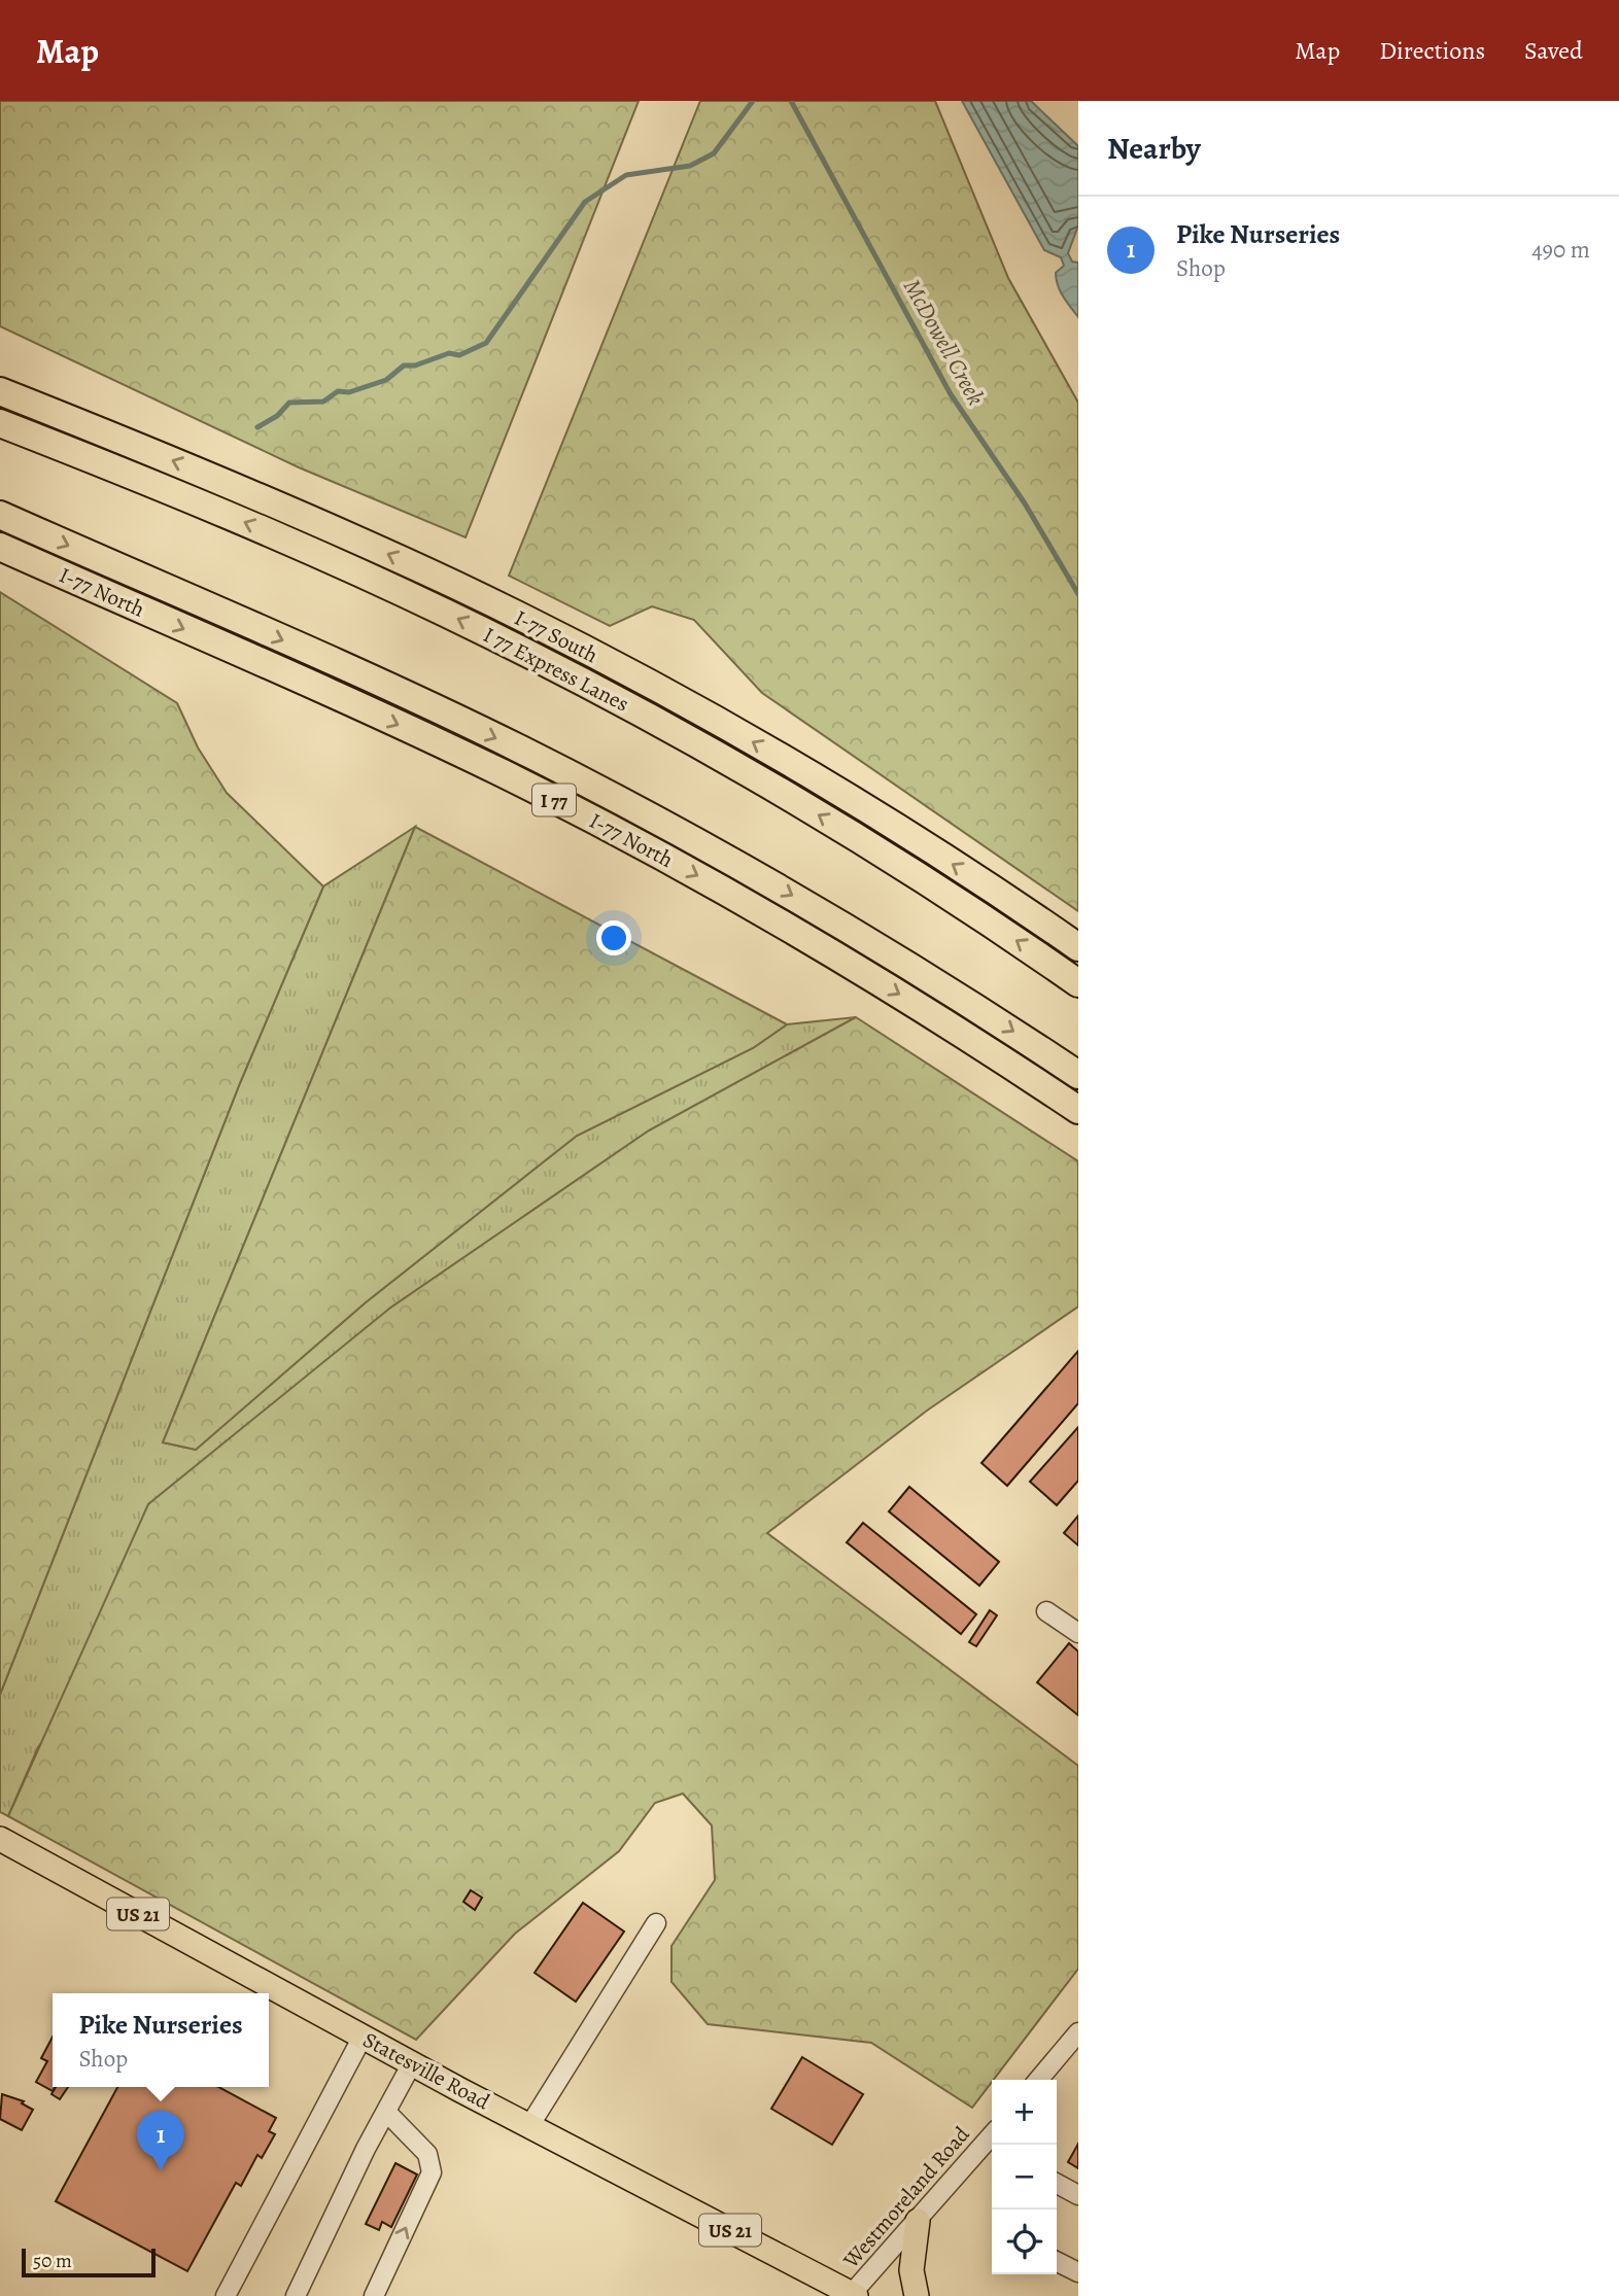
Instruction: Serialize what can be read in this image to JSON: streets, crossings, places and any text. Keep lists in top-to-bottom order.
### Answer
{
  "streets": {
    "highway": [
      "I-77 North",
      "I-77 South",
      "I 77 Express Lanes",
      "I 77"
    ],
    "main road": ["US 21", "Statesville Road"],
    "street": ["Westmoreland Road"]
  },
  "crossings": [
    ["Statesville Road", "Westmoreland Road"]
  ],
  "water": ["McDowell Creek"],
  "scale_bar": "50 m",
  "page": {
    "header": "Map",
    "nav": ["Map", "Directions", "Saved"],
    "heading": "Nearby",
    "list": [
      {
        "mark": "1",
        "name": "Pike Nurseries",
        "note": "Shop",
        "value": "490 m"
      }
    ],
    "popup": ["Pike Nurseries", "Shop"],
    "map_buttons": ["+", "−"],
    "pins": "1",
    "scale": "50 m"
  }
}
